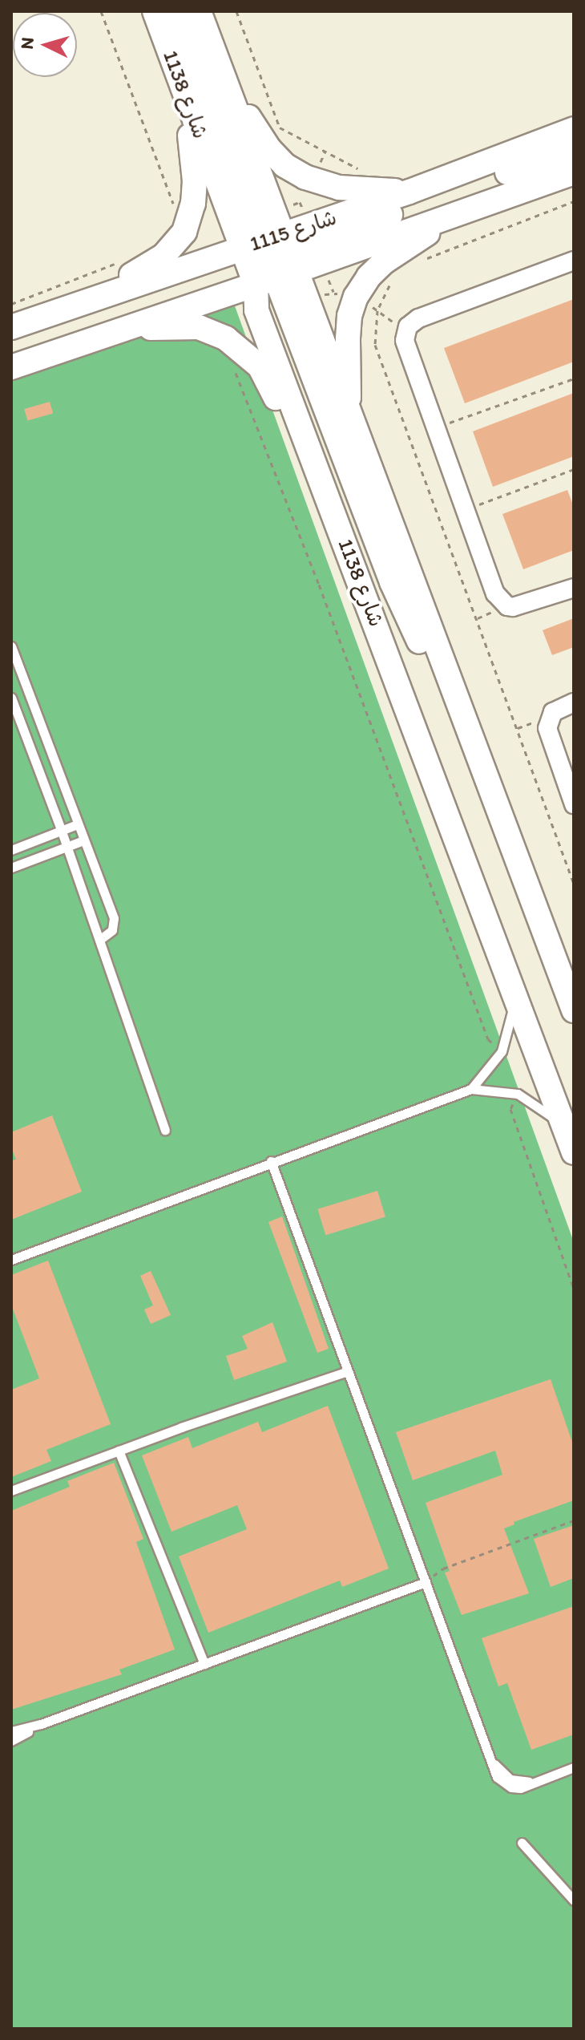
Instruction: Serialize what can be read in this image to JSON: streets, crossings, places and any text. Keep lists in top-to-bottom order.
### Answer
{
  "streets": {
    "street": ["شارع 1138", "شارع 1115"]
  },
  "crossings": [
    ["شارع 1138", "شارع 1115"]
  ],
  "north": "left"
}
